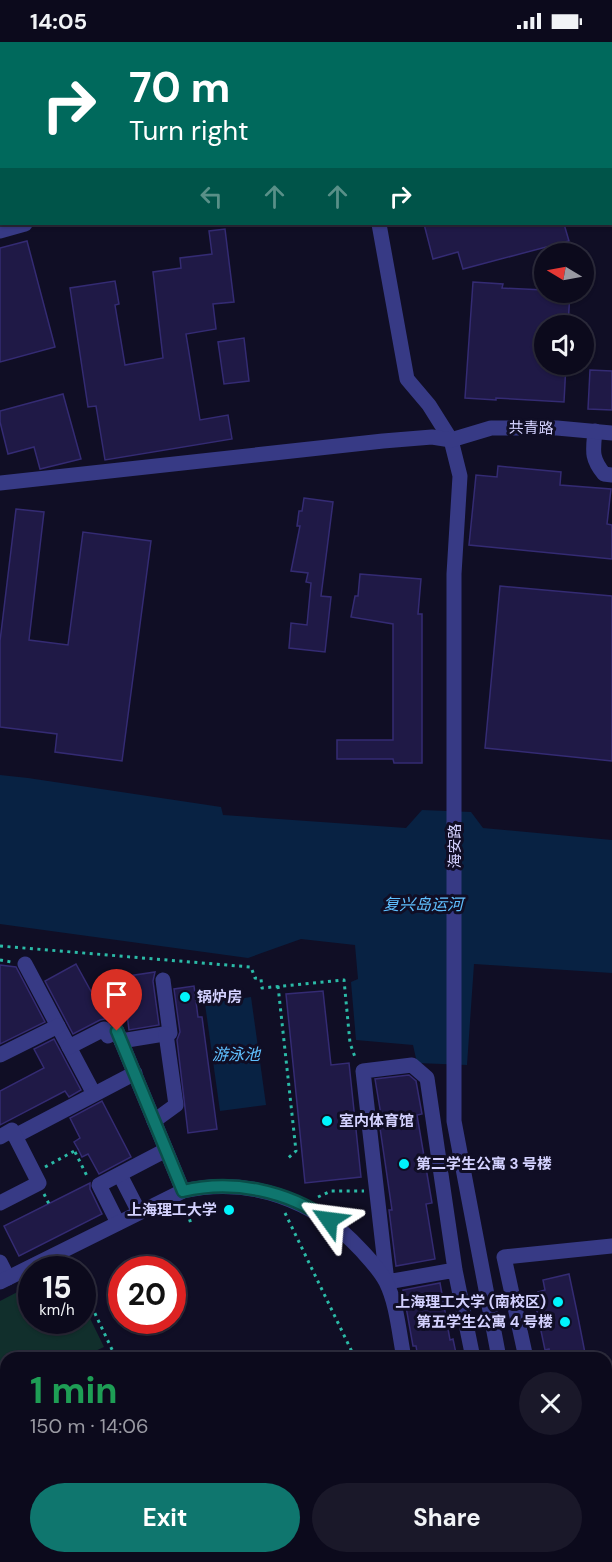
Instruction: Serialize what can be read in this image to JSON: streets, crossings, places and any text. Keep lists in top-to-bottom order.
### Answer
{
  "streets": {
    "street": ["共青路", "海安路"]
  },
  "crossings": [
    ["共青路", "海安路"]
  ],
  "water": ["复兴岛运河", "游泳池"],
  "places": [
    "锅炉房",
    "室内体育馆",
    "第二学生公寓 3 号楼",
    "上海理工大学",
    "上海理工大学 (南校区)",
    "第五学生公寓 4 号楼"
  ],
  "north": "left",
  "page": {
    "status": "14:05",
    "turn": ["70 m", "Turn right"],
    "speed": "15 km/h",
    "limit": "20",
    "heading": ["1 min", "150 m · 14:06"],
    "buttons": ["Exit", "Share"]
  }
}
